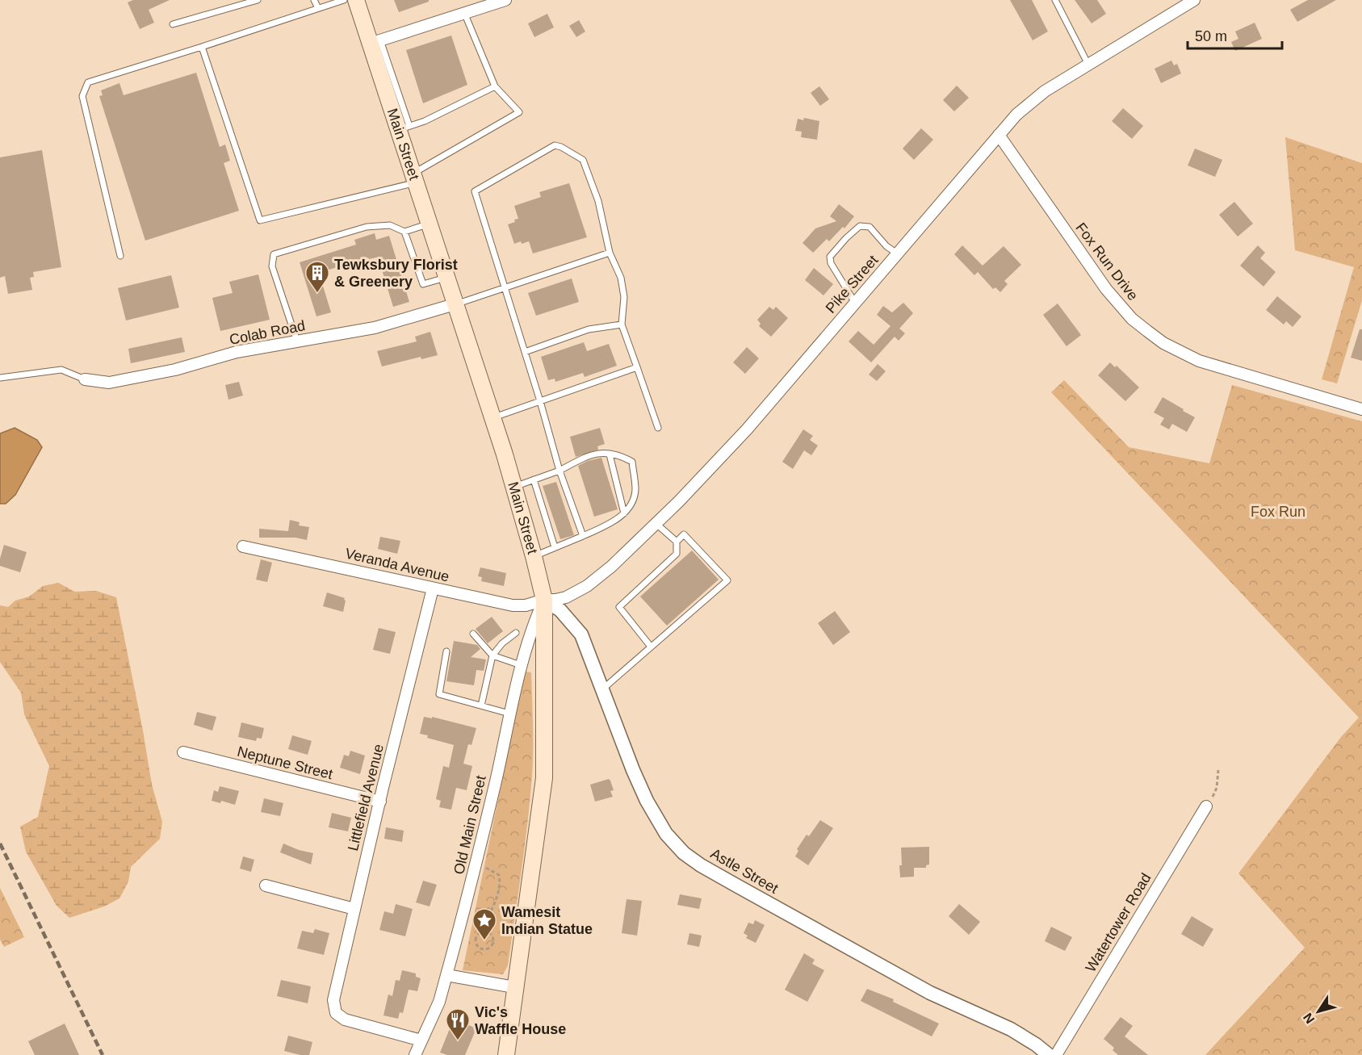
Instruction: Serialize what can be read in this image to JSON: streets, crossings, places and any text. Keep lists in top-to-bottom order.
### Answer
{
  "streets": {
    "main road": ["Main Street"],
    "street": [
      "Fox Run Drive",
      "Pike Street",
      "Colab Road",
      "Veranda Avenue",
      "Neptune Street",
      "Littlefield Avenue",
      "Old Main Street",
      "Astle Street",
      "Watertower Road"
    ]
  },
  "crossings": [
    ["Main Street", "Pike Street"],
    ["Main Street", "Colab Road"],
    ["Main Street", "Veranda Avenue"],
    ["Main Street", "Old Main Street"],
    ["Main Street", "Astle Street"],
    ["Fox Run Drive", "Pike Street"],
    ["Pike Street", "Veranda Avenue"],
    ["Pike Street", "Old Main Street"],
    ["Pike Street", "Astle Street"],
    ["Veranda Avenue", "Littlefield Avenue"],
    ["Veranda Avenue", "Old Main Street"],
    ["Veranda Avenue", "Astle Street"],
    ["Neptune Street", "Littlefield Avenue"],
    ["Littlefield Avenue", "Old Main Street"],
    ["Old Main Street", "Astle Street"]
  ],
  "parks": ["Fox Run"],
  "places": {
    "building": ["Tewksbury Florist & Greenery"],
    "place": ["Wamesit Indian Statue"],
    "restaurant": ["Vic's Waffle House"]
  },
  "scale_bar": "50 m",
  "north": "bottom left"
}
